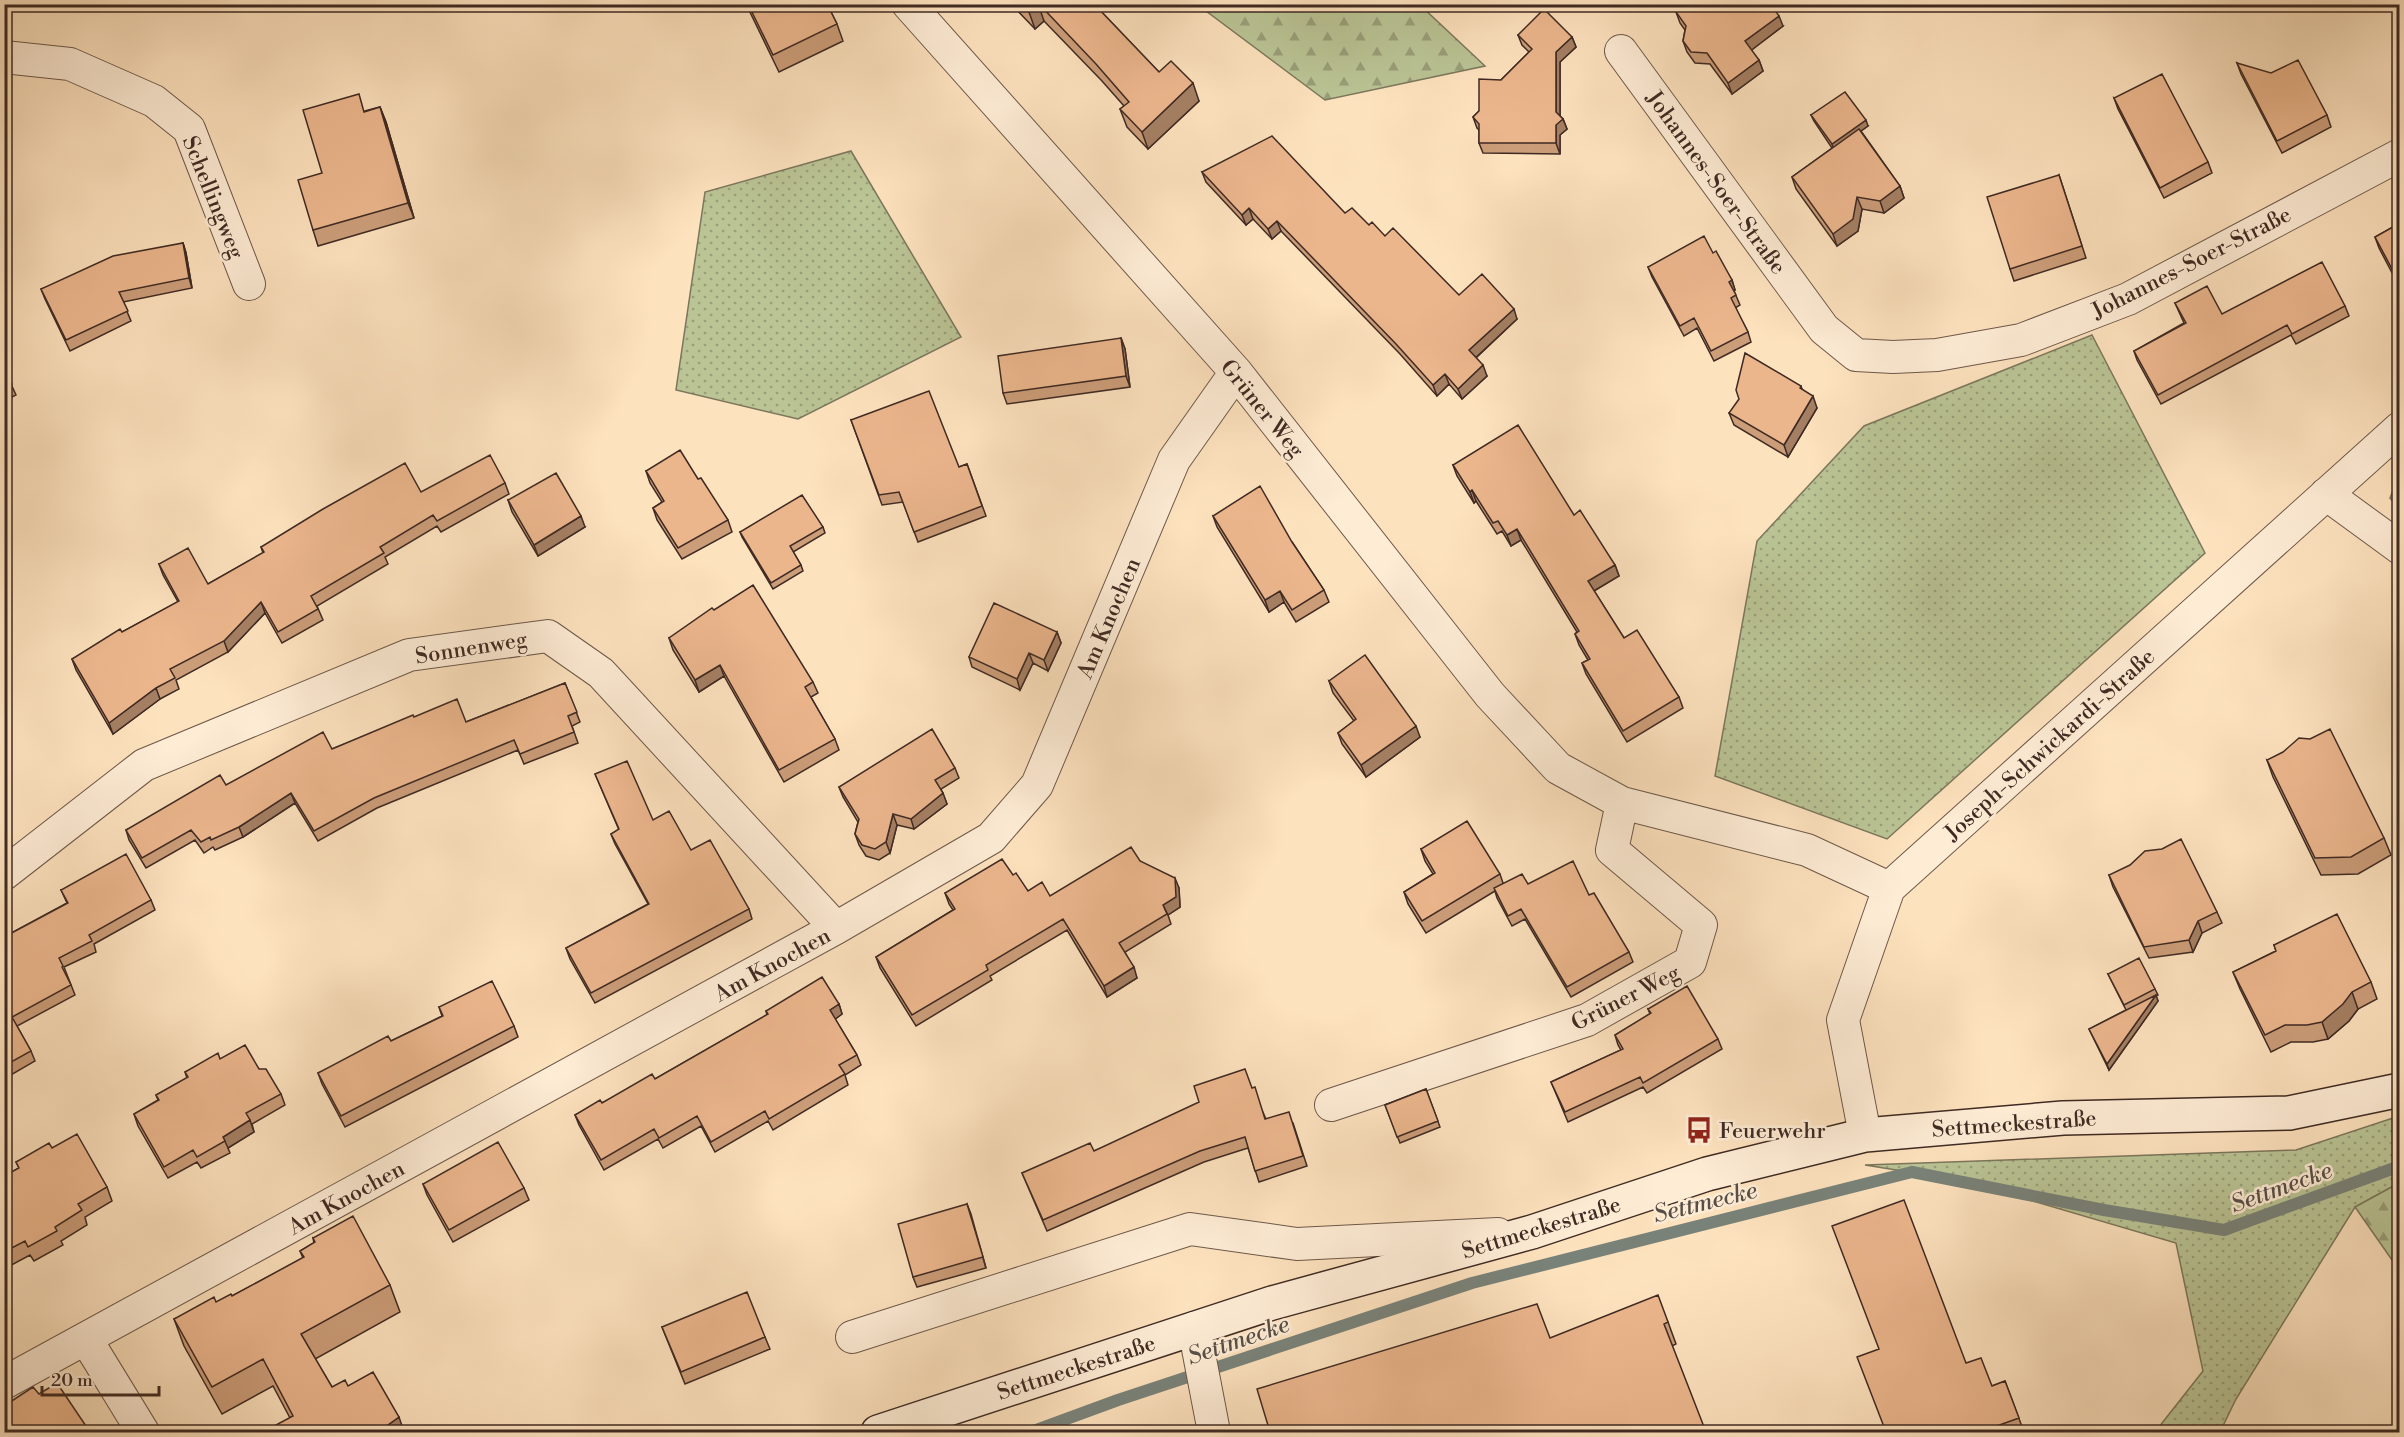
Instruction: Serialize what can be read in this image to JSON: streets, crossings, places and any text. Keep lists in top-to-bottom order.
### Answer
{
  "streets": {
    "street": [
      "Johannes-Soer-Straße",
      "Schellingweg",
      "Grüner Weg",
      "Am Knochen",
      "Sonnenweg",
      "Joseph-Schwickardi-Straße",
      "Settmeckestraße"
    ]
  },
  "crossings": [
    ["Grüner Weg", "Am Knochen"],
    ["Grüner Weg", "Joseph-Schwickardi-Straße"],
    ["Am Knochen", "Sonnenweg"],
    ["Joseph-Schwickardi-Straße", "Settmeckestraße"]
  ],
  "water": ["Settmecke"],
  "places": {
    "bus stop": ["Feuerwehr"]
  },
  "scale_bar": "20 m"
}
